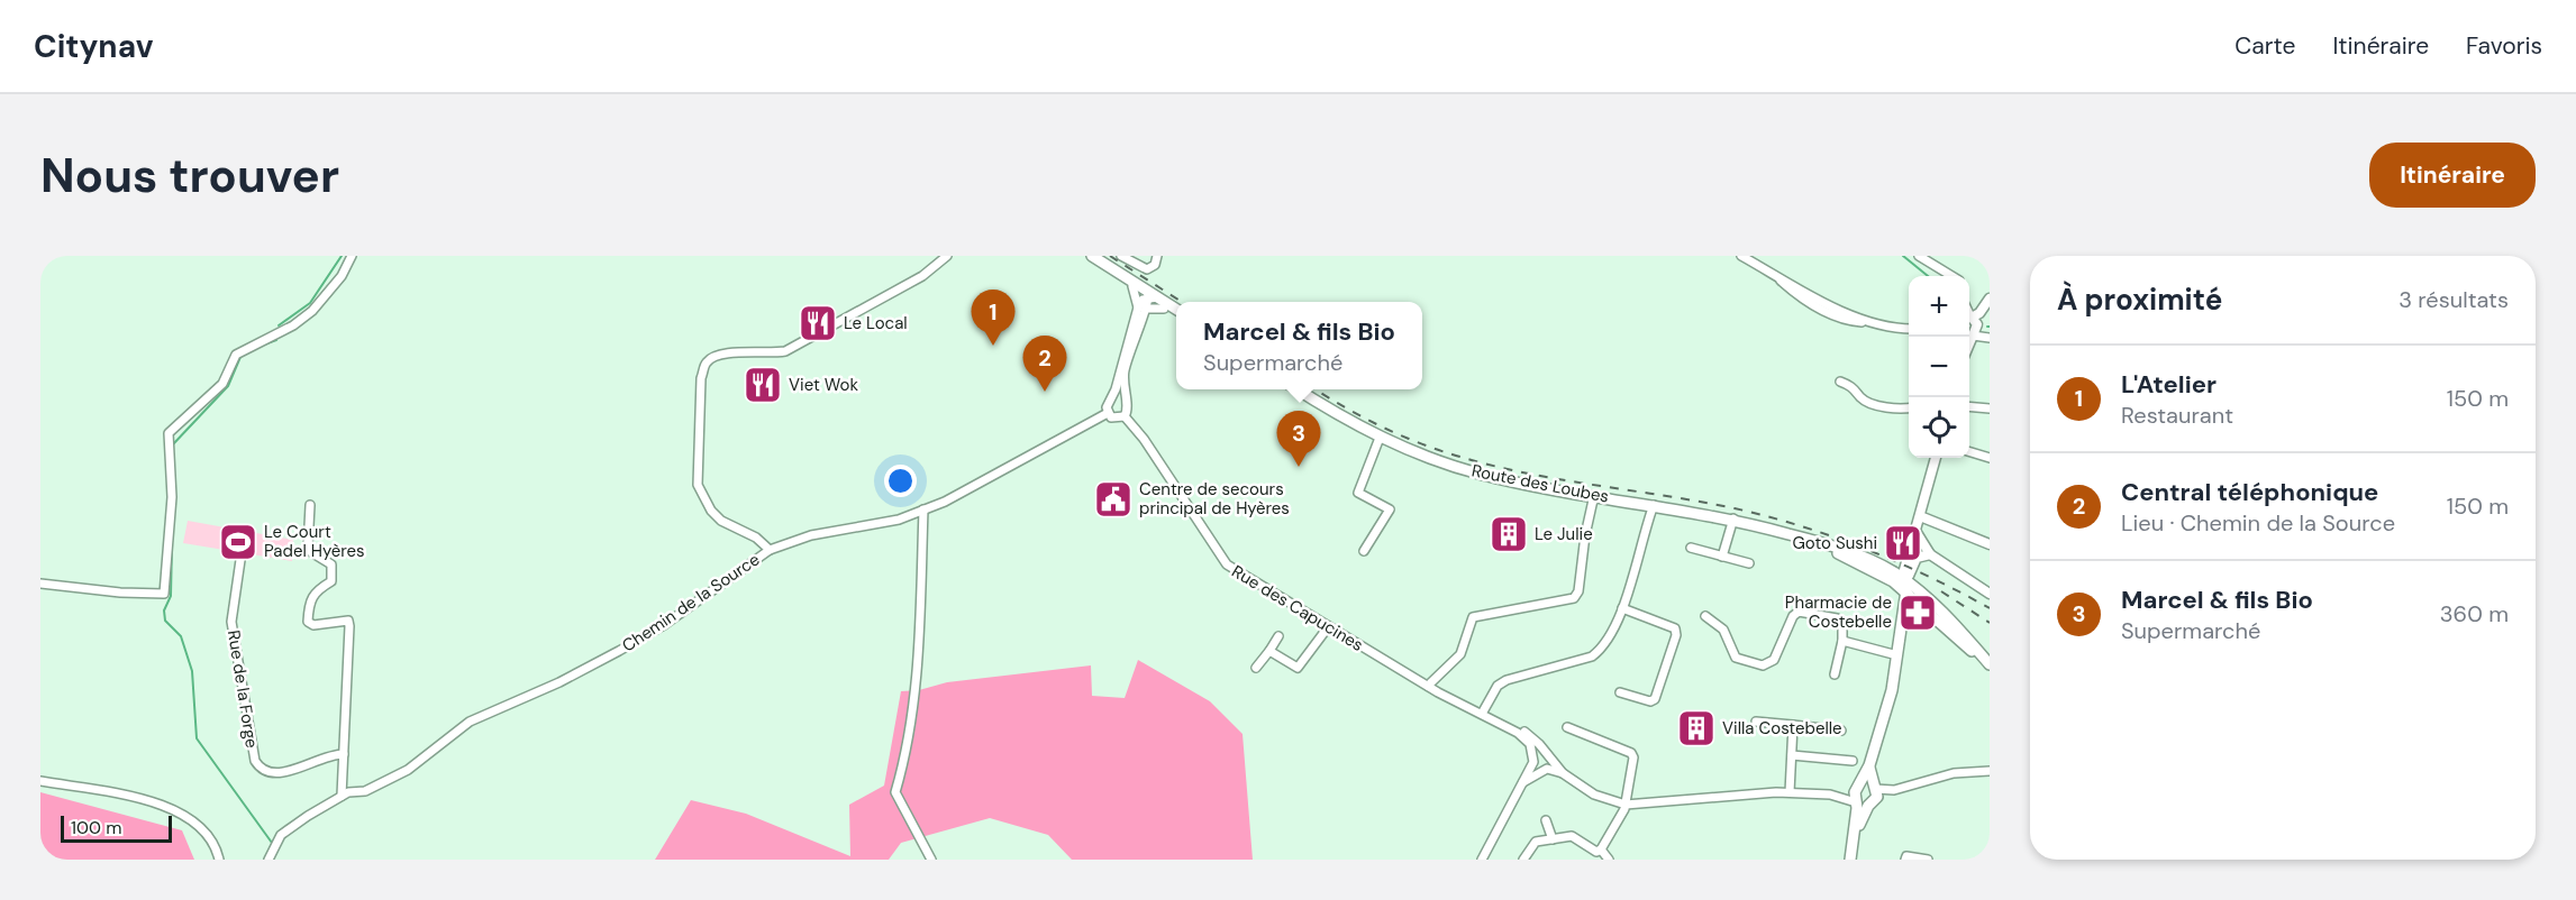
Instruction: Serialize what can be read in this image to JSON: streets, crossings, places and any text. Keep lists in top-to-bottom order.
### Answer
{
  "streets": {
    "main road": ["Route des Loubes"],
    "street": ["Chemin de la Source", "Rue des Capucines", "Rue de la Forge"]
  },
  "crossings": [
    ["Chemin de la Source", "Rue des Capucines"]
  ],
  "places": {
    "restaurant": ["Le Local", "Viet Wok", "Goto Sushi"],
    "public building": ["Centre de secours principal de Hyères"],
    "building": ["Le Julie", "Villa Costebelle"],
    "sports": ["Le Court Padel Hyères"],
    "pharmacy": ["Pharmacie de Costebelle"]
  },
  "scale_bar": "100 m",
  "page": {
    "header": "Citynav",
    "nav": ["Carte", "Itinéraire", "Favoris"],
    "buttons": "Itinéraire",
    "title": "Nous trouver",
    "heading": ["À proximité", "3 résultats"],
    "map_buttons": ["+", "−"],
    "pins": ["1", "2", "3"],
    "popup": ["Marcel & fils Bio", "Supermarché"],
    "list": [
      {
        "mark": "1",
        "name": "L'Atelier",
        "note": "Restaurant",
        "value": "150 m"
      },
      {
        "mark": "2",
        "name": "Central téléphonique",
        "note": "Lieu · Chemin de la Source",
        "value": "150 m"
      },
      {
        "mark": "3",
        "name": "Marcel & fils Bio",
        "note": "Supermarché",
        "value": "360 m"
      }
    ],
    "scale": "100 m"
  }
}
